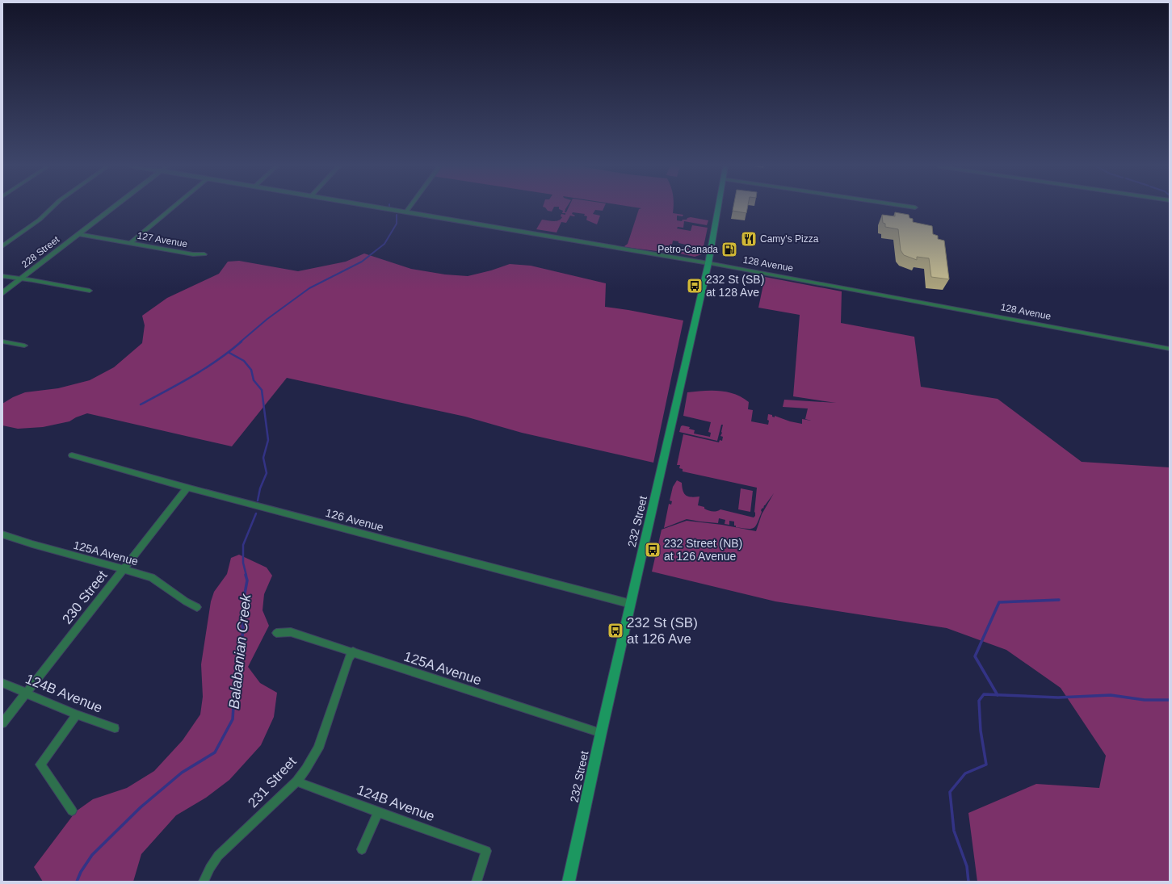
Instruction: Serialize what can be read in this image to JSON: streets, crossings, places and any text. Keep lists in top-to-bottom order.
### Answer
{
  "streets": {
    "main road": ["232 Street"],
    "street": [
      "127 Avenue",
      "228 Street",
      "128 Avenue",
      "126 Avenue",
      "125A Avenue",
      "230 Street",
      "124B Avenue",
      "231 Street"
    ]
  },
  "crossings": [
    ["127 Avenue", "228 Street"],
    ["128 Avenue", "232 Street"],
    ["126 Avenue", "232 Street"],
    ["126 Avenue", "230 Street"],
    ["232 Street", "125A Avenue"],
    ["125A Avenue", "230 Street"],
    ["125A Avenue", "231 Street"],
    ["230 Street", "124B Avenue"],
    ["124B Avenue", "231 Street"]
  ],
  "water": ["Balabanian Creek"],
  "places": {
    "restaurant": ["Camy's Pizza"],
    "fuel station": ["Petro-Canada"],
    "bus stop": ["232 St (SB) at 128 Ave", "232 Street (NB) at 126 Avenue", "232 St (SB) at 126 Ave"]
  }
}
